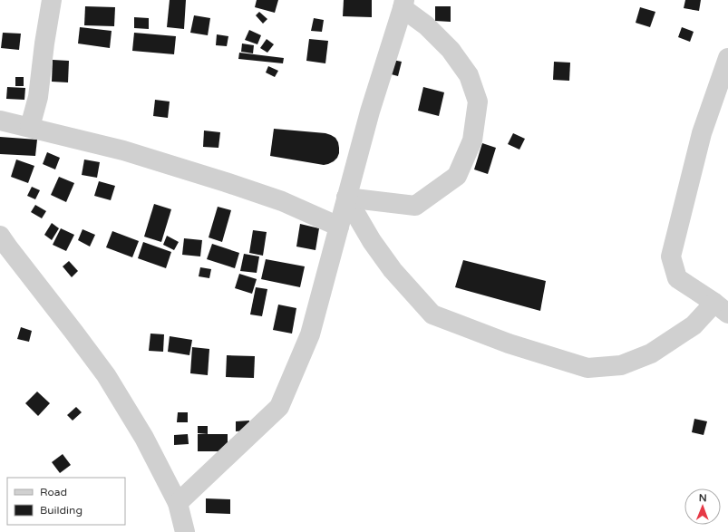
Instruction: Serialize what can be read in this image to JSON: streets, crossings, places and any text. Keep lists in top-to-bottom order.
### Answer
{
  "legend": ["Road", "Building"],
  "north": "top"
}
